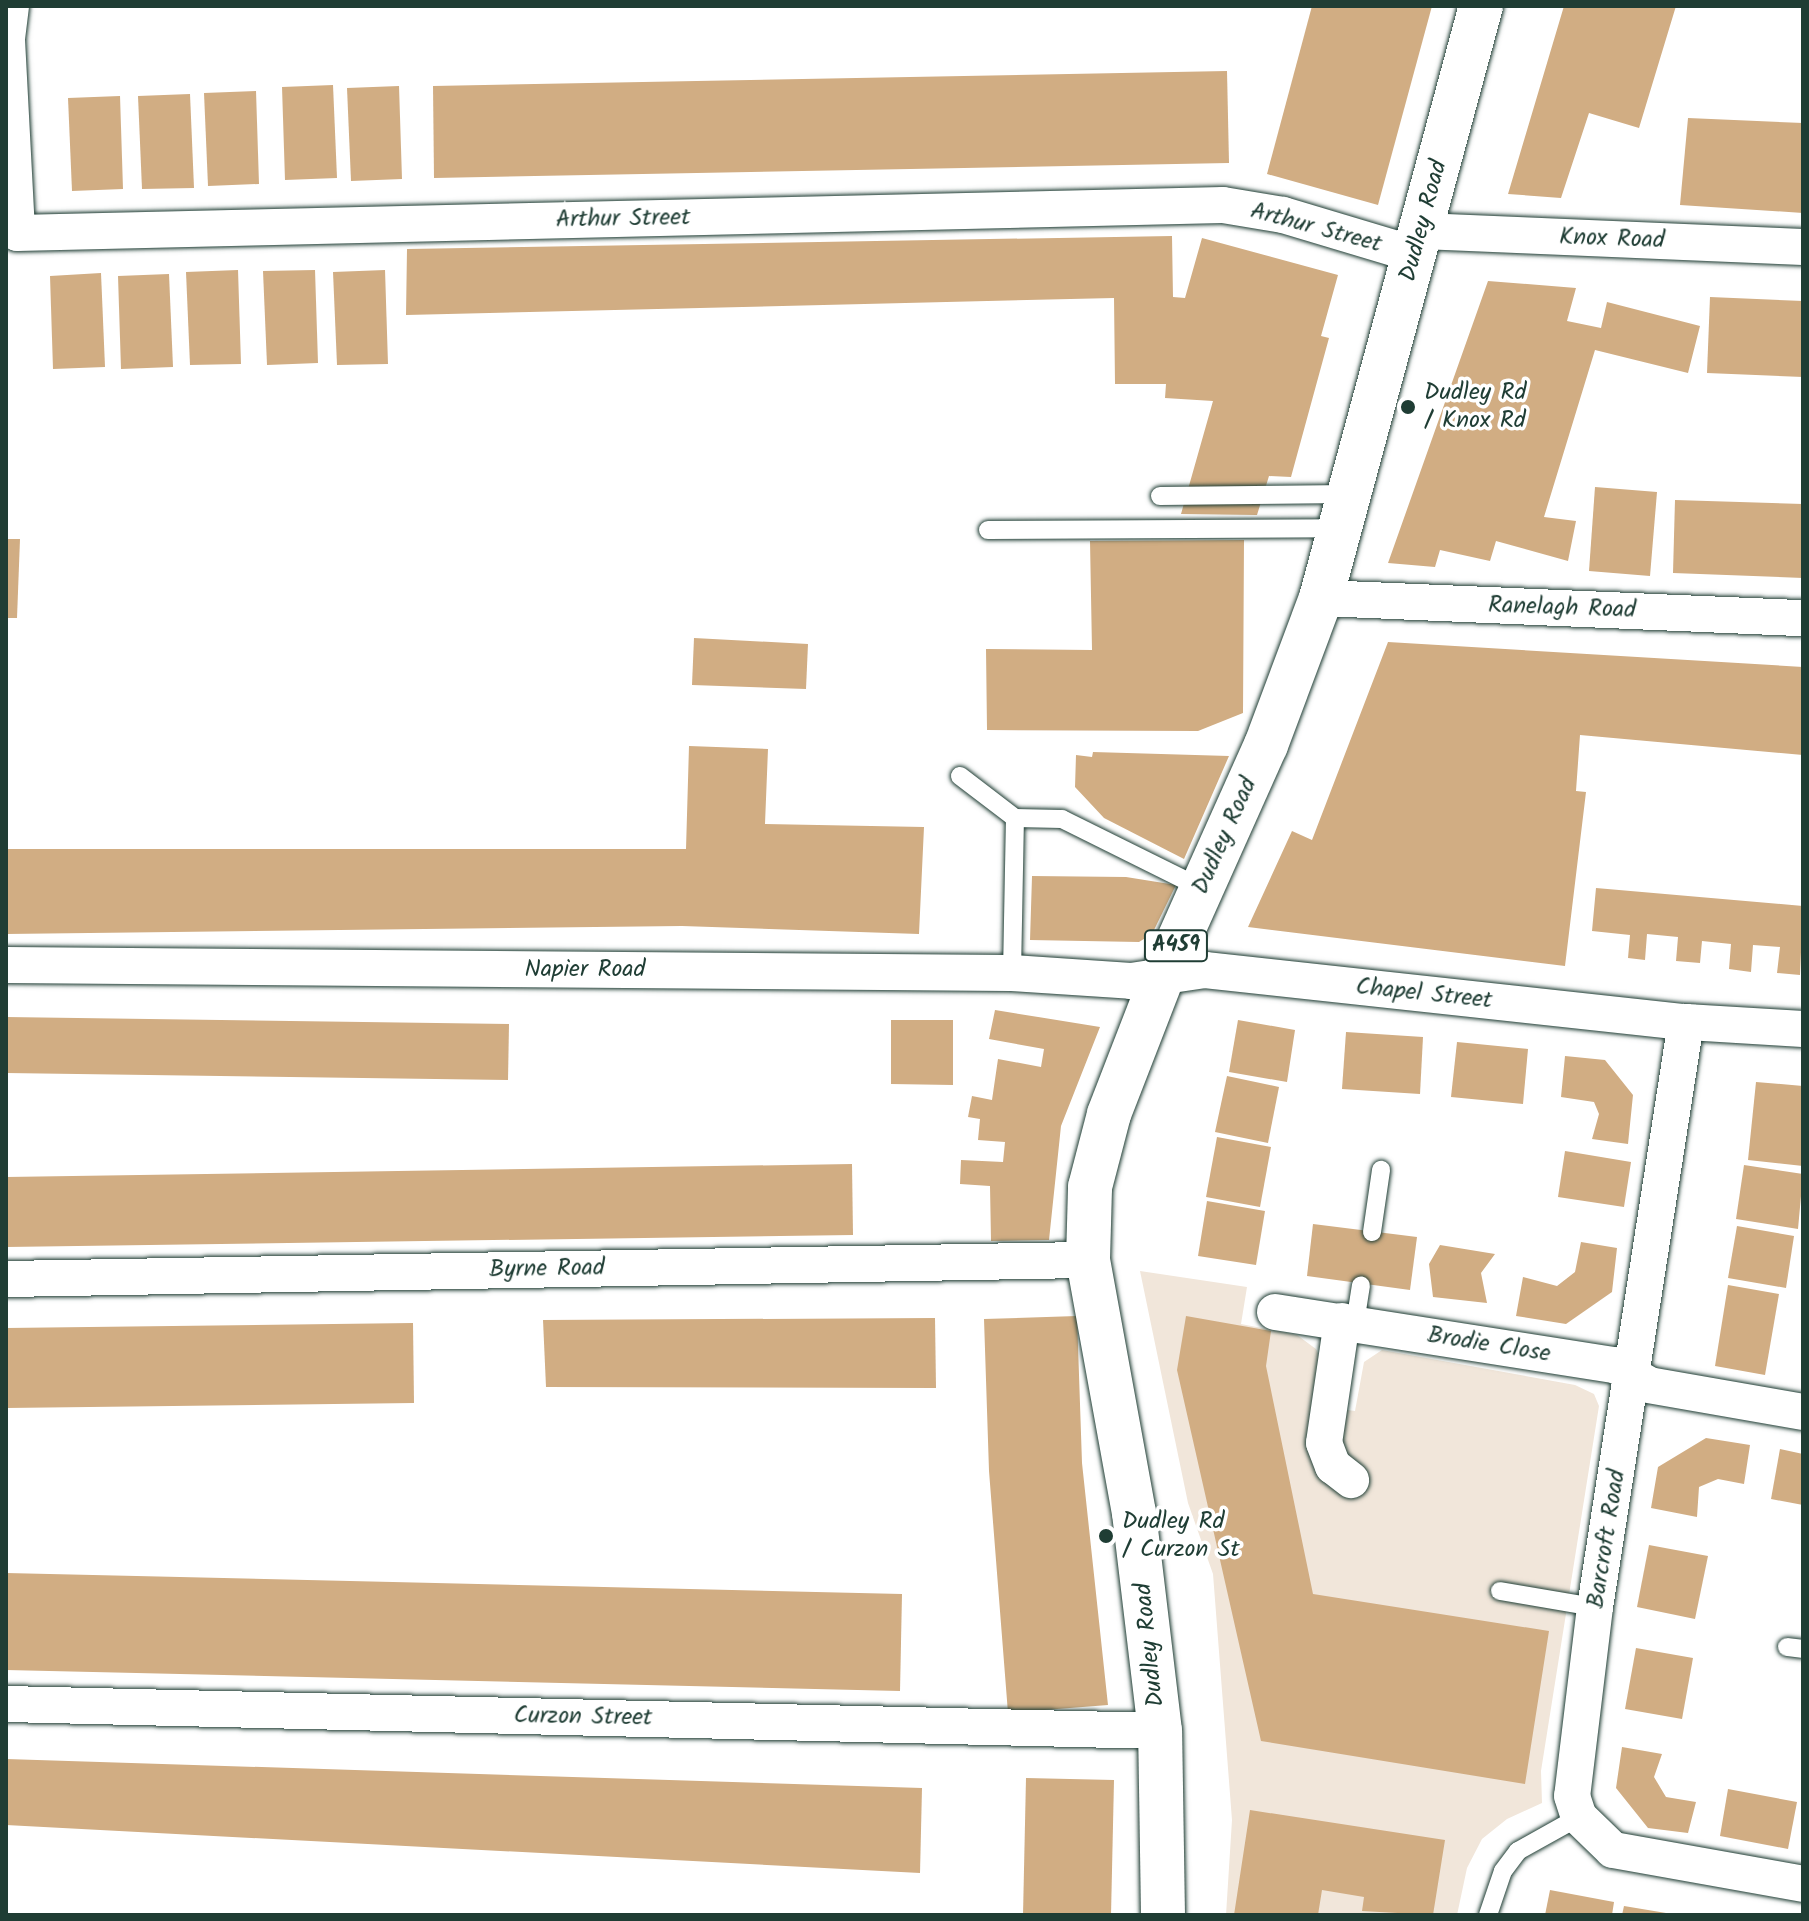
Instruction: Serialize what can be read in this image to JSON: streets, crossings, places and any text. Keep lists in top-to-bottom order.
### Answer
{
  "streets": {
    "main road": ["Dudley Road", "A459"],
    "street": [
      "Arthur Street",
      "Knox Road",
      "Ranelagh Road",
      "Napier Road",
      "Chapel Street",
      "Byrne Road",
      "Brodie Close",
      "Barcroft Road",
      "Curzon Street"
    ]
  },
  "crossings": [
    ["Arthur Street", "Dudley Road"],
    ["Arthur Street", "Knox Road"],
    ["Dudley Road", "Knox Road"],
    ["Dudley Road", "Ranelagh Road"],
    ["Dudley Road", "Napier Road"],
    ["Dudley Road", "Chapel Street"],
    ["Dudley Road", "Byrne Road"],
    ["Dudley Road", "Curzon Street"],
    ["Napier Road", "Chapel Street"],
    ["Chapel Street", "Barcroft Road"],
    ["Brodie Close", "Barcroft Road"]
  ],
  "places": ["Dudley Rd / Knox Rd", "Dudley Rd / Curzon St"]
}
